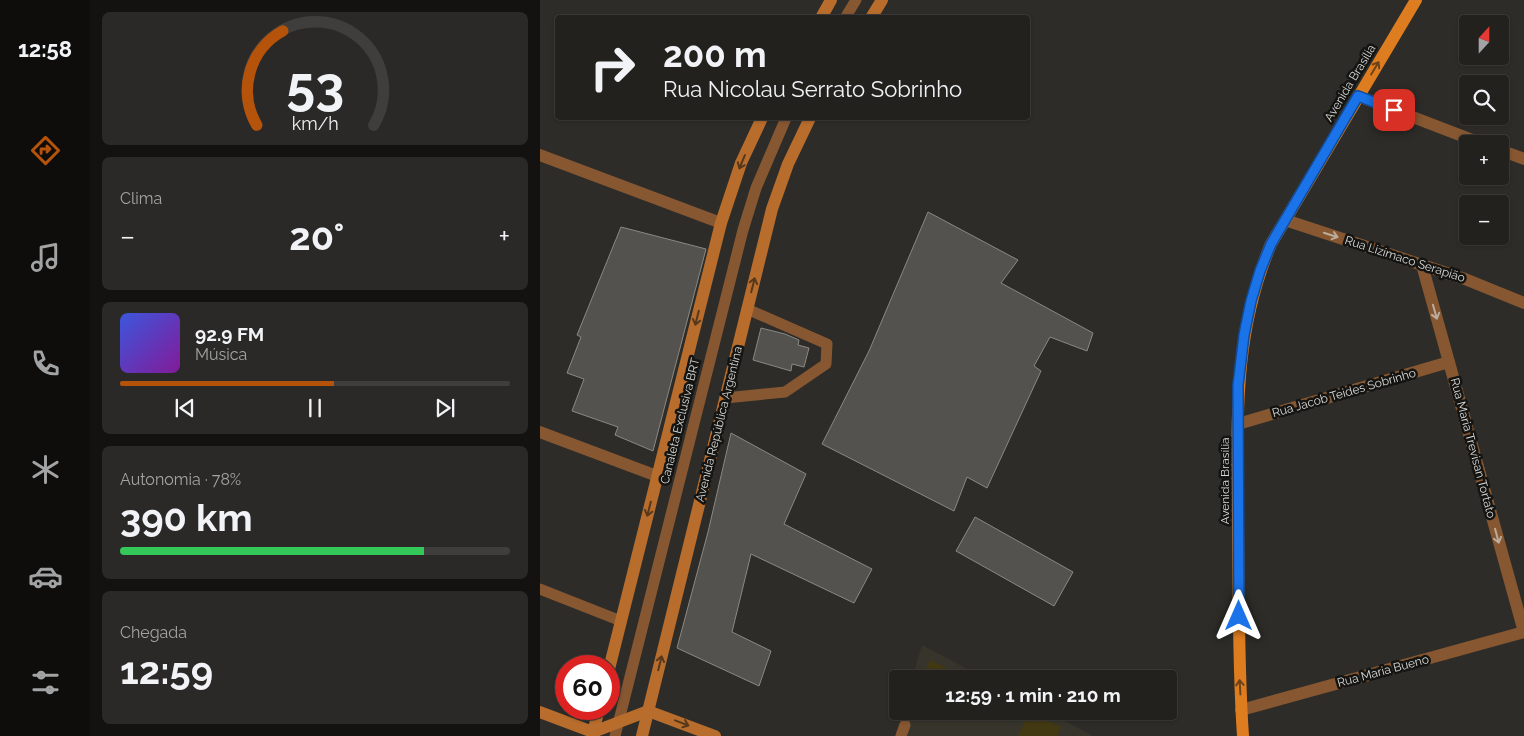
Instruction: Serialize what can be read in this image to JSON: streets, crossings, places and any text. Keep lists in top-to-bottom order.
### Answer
{
  "streets": {
    "main road": ["Avenida Brasília"],
    "street": [
      "Rua Lizímaco Serapião",
      "Rua Jacob Teides Sobrinho",
      "Avenida República Argentina",
      "Rua Maria Trevisan Tortato",
      "Rua Maria Bueno"
    ],
    "lane": ["Canaleta Exclusiva BRT"]
  },
  "crossings": [
    ["Avenida Brasília", "Rua Lizímaco Serapião"],
    ["Avenida Brasília", "Rua Jacob Teides Sobrinho"],
    ["Avenida Brasília", "Rua Maria Bueno"],
    ["Rua Lizímaco Serapião", "Rua Maria Trevisan Tortato"],
    ["Rua Jacob Teides Sobrinho", "Rua Maria Trevisan Tortato"],
    ["Rua Maria Trevisan Tortato", "Rua Maria Bueno"]
  ],
  "one_way": ["Avenida Brasília", "Rua Lizímaco Serapião", "Rua Maria Trevisan Tortato"],
  "north": "top",
  "page": {
    "tabs": "12:58",
    "map_buttons": ["+", "−"],
    "turn": ["200 m", "Rua Nicolau Serrato Sobrinho"],
    "tile": [
      "Clima",
      ["Autonomia · 78%", "390 km"],
      ["Chegada", "12:59"]
    ],
    "heat": ["−", "20°", "+"],
    "song": ["92.9 FM", "Música"],
    "limit": "60",
    "trip": "12:59 · 1 min · 210 m",
    "gauge": ["53", "km/h"]
  }
}
